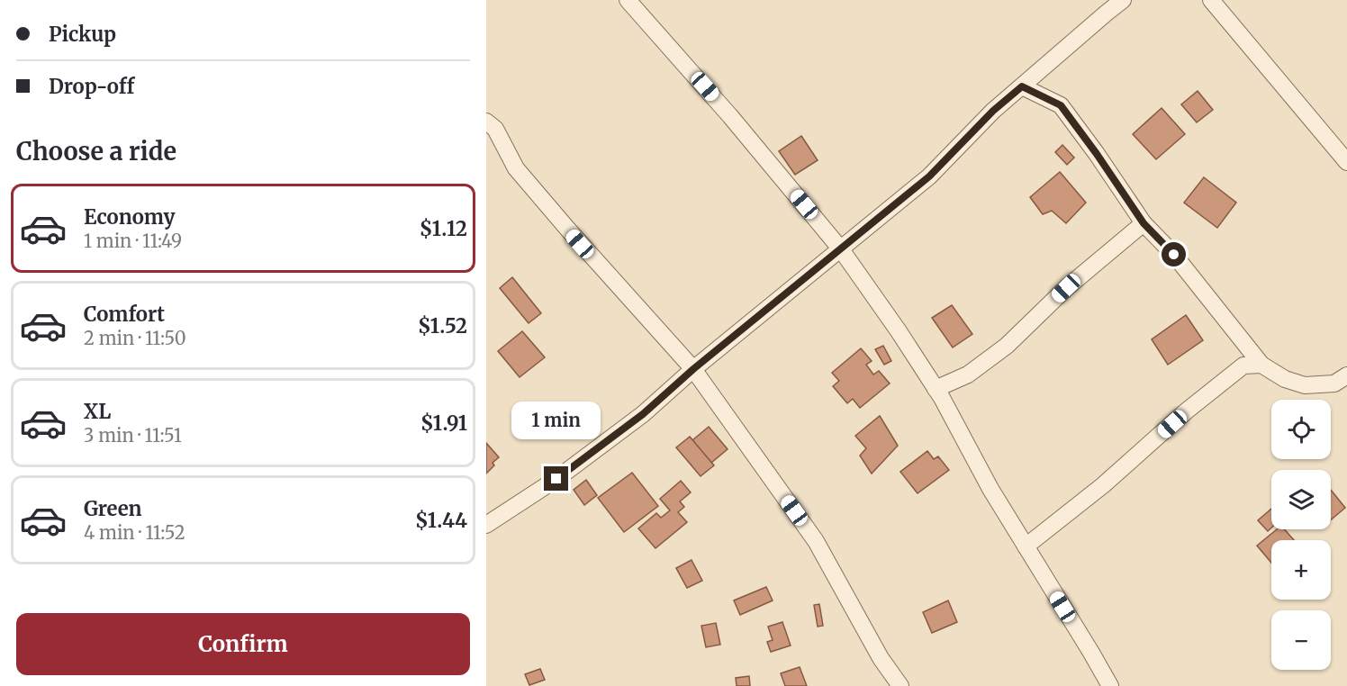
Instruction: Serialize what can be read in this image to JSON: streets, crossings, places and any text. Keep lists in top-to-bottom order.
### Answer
{
  "page": {
    "banner": ["Pickup", "Drop-off"],
    "heading": "Choose a ride",
    "list": [
      {
        "name": "Economy",
        "note": "1 min · 11:49",
        "value": "$1.12"
      },
      {
        "name": "Comfort",
        "note": "2 min · 11:50",
        "value": "$1.52"
      },
      {
        "name": "XL",
        "note": "3 min · 11:51",
        "value": "$1.91"
      },
      {
        "name": "Green",
        "note": "4 min · 11:52",
        "value": "$1.44"
      }
    ],
    "map_buttons": ["+", "−"],
    "bubble": "1 min",
    "buttons": "Confirm"
  }
}
